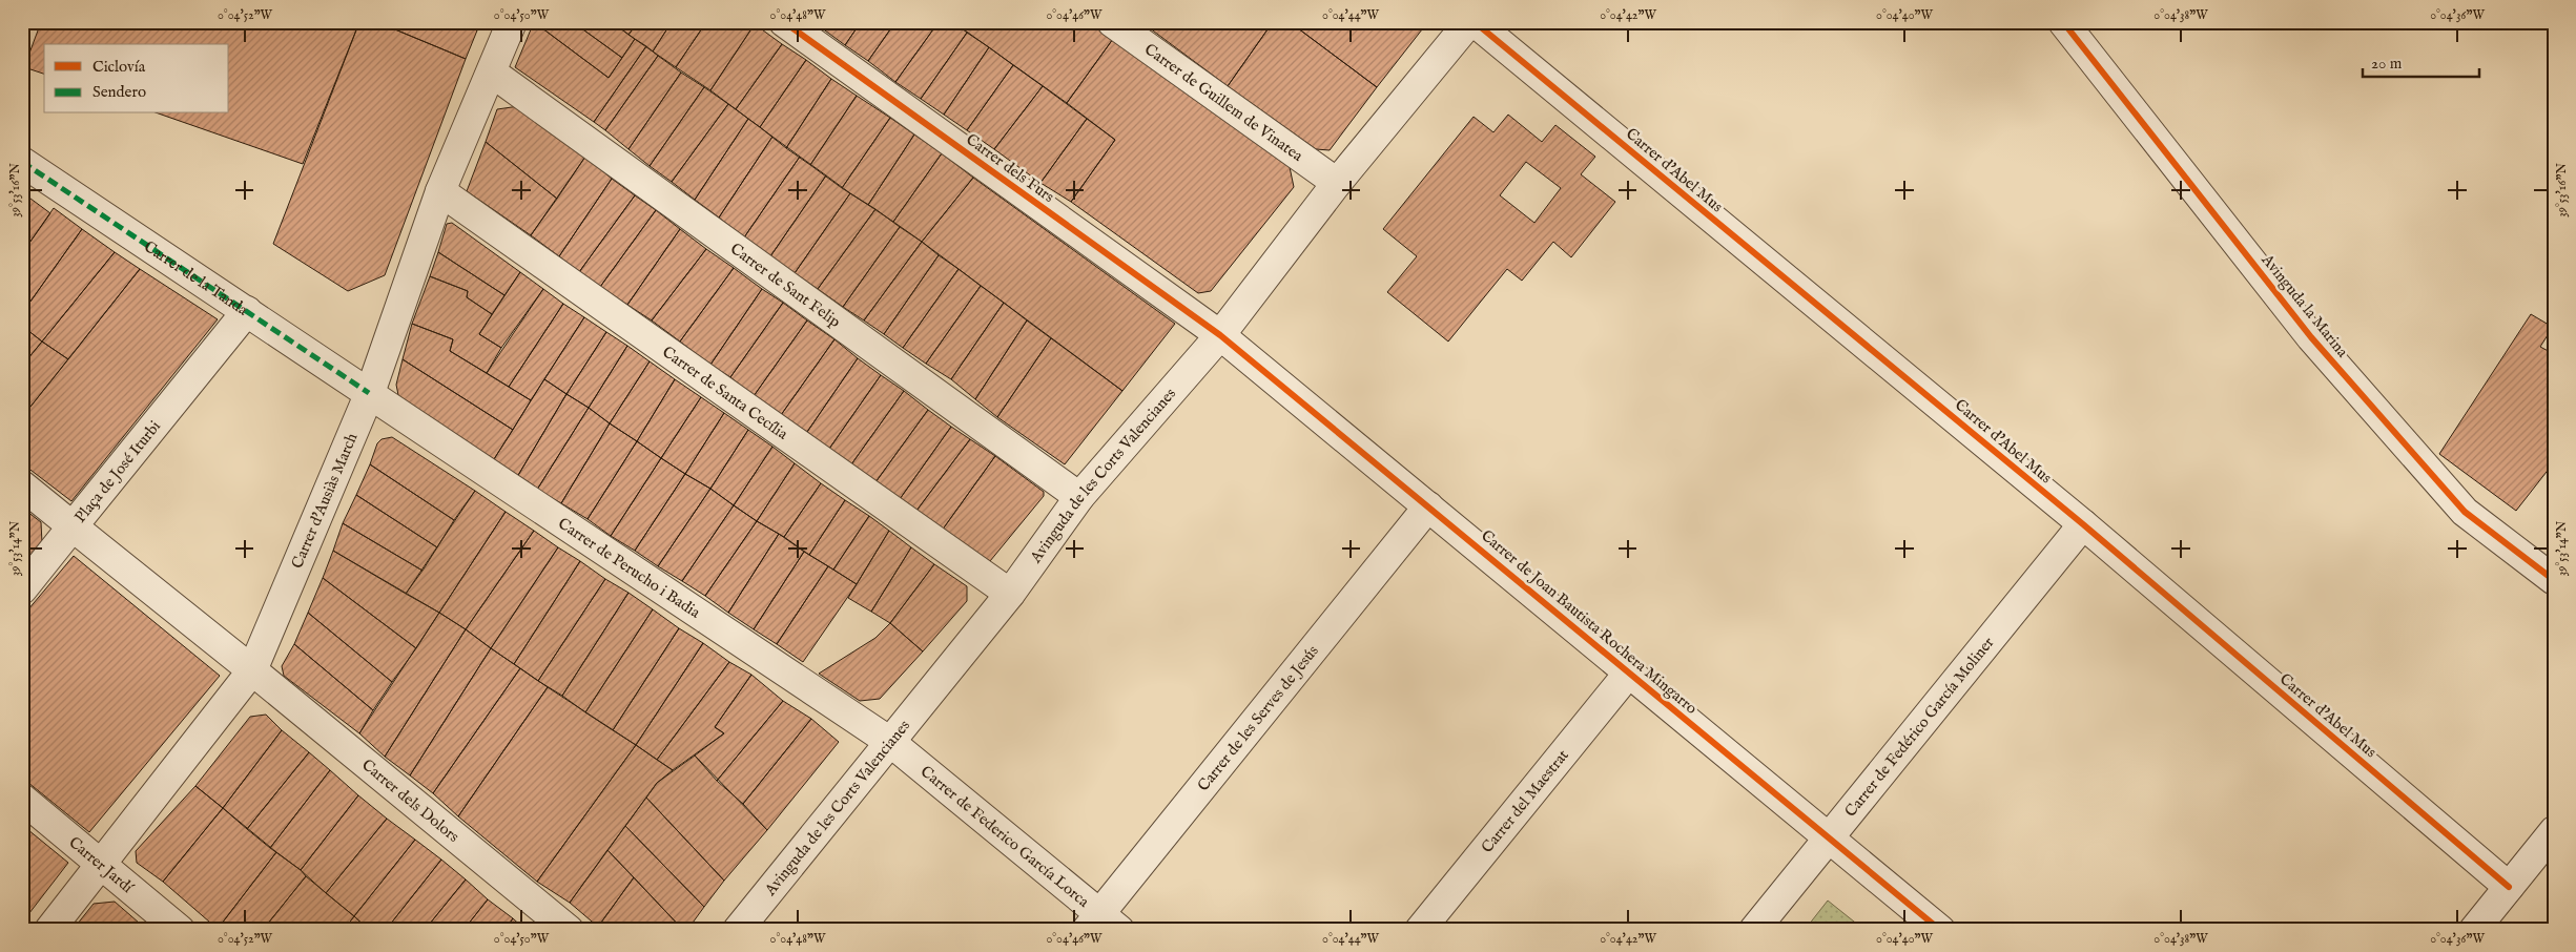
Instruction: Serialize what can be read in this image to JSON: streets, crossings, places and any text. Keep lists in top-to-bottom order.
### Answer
{
  "streets": {
    "street": [
      "Carrer de Guillem de Vinatea",
      "Carrer dels Furs",
      "Carrer d'Abel Mus",
      "Carrer de la Tanda",
      "Carrer de Sant Felip",
      "Avinguda la Marina",
      "Carrer de Santa Cecília",
      "Plaça de José Iturbi",
      "Avinguda de les Corts Valencianes",
      "Carrer d'Ausiàs March",
      "Carrer de Perucho i Badia",
      "Carrer de Joan Bautista Rochera Mingarro",
      "Carrer de les Serves de Jesús",
      "Carrer de Fedérico García Moliner",
      "Carrer dels Dolors",
      "Carrer del Maestrat",
      "Carrer de Federico García Lorca",
      "Carrer Jardí"
    ]
  },
  "crossings": [
    ["Carrer de Guillem de Vinatea", "Avinguda de les Corts Valencianes"],
    ["Carrer dels Furs", "Avinguda de les Corts Valencianes"],
    ["Carrer dels Furs", "Carrer de Joan Bautista Rochera Mingarro"],
    ["Carrer d'Abel Mus", "Carrer de Fedérico García Moliner"],
    ["Carrer de la Tanda", "Plaça de José Iturbi"],
    ["Carrer de la Tanda", "Carrer d'Ausiàs March"],
    ["Carrer de la Tanda", "Carrer de Perucho i Badia"],
    ["Carrer de Sant Felip", "Avinguda de les Corts Valencianes"],
    ["Carrer de Sant Felip", "Carrer d'Ausiàs March"],
    ["Carrer de Santa Cecília", "Avinguda de les Corts Valencianes"],
    ["Carrer de Santa Cecília", "Carrer d'Ausiàs March"],
    ["Plaça de José Iturbi", "Carrer d'Ausiàs March"],
    ["Plaça de José Iturbi", "Carrer dels Dolors"],
    ["Avinguda de les Corts Valencianes", "Carrer de Perucho i Badia"],
    ["Avinguda de les Corts Valencianes", "Carrer de Joan Bautista Rochera Mingarro"],
    ["Avinguda de les Corts Valencianes", "Carrer de Federico García Lorca"],
    ["Carrer d'Ausiàs March", "Carrer de Perucho i Badia"],
    ["Carrer d'Ausiàs March", "Carrer dels Dolors"],
    ["Carrer d'Ausiàs March", "Carrer Jardí"],
    ["Carrer de Perucho i Badia", "Carrer de Federico García Lorca"],
    ["Carrer de Joan Bautista Rochera Mingarro", "Carrer de les Serves de Jesús"],
    ["Carrer de Joan Bautista Rochera Mingarro", "Carrer de Fedérico García Moliner"],
    ["Carrer de Joan Bautista Rochera Mingarro", "Carrer del Maestrat"],
    ["Carrer de les Serves de Jesús", "Carrer de Federico García Lorca"]
  ],
  "legend": ["Ciclovía", "Sendero"],
  "scale_bar": "20 m",
  "coordinates": [
    "0°04'52\"W",
    "0°04'50\"W",
    "0°04'48\"W",
    "0°04'46\"W",
    "0°04'44\"W",
    "0°04'42\"W",
    "0°04'40\"W",
    "0°04'38\"W",
    "0°04'36\"W",
    "39°53'16\"N",
    "39°53'14\"N"
  ]
}
